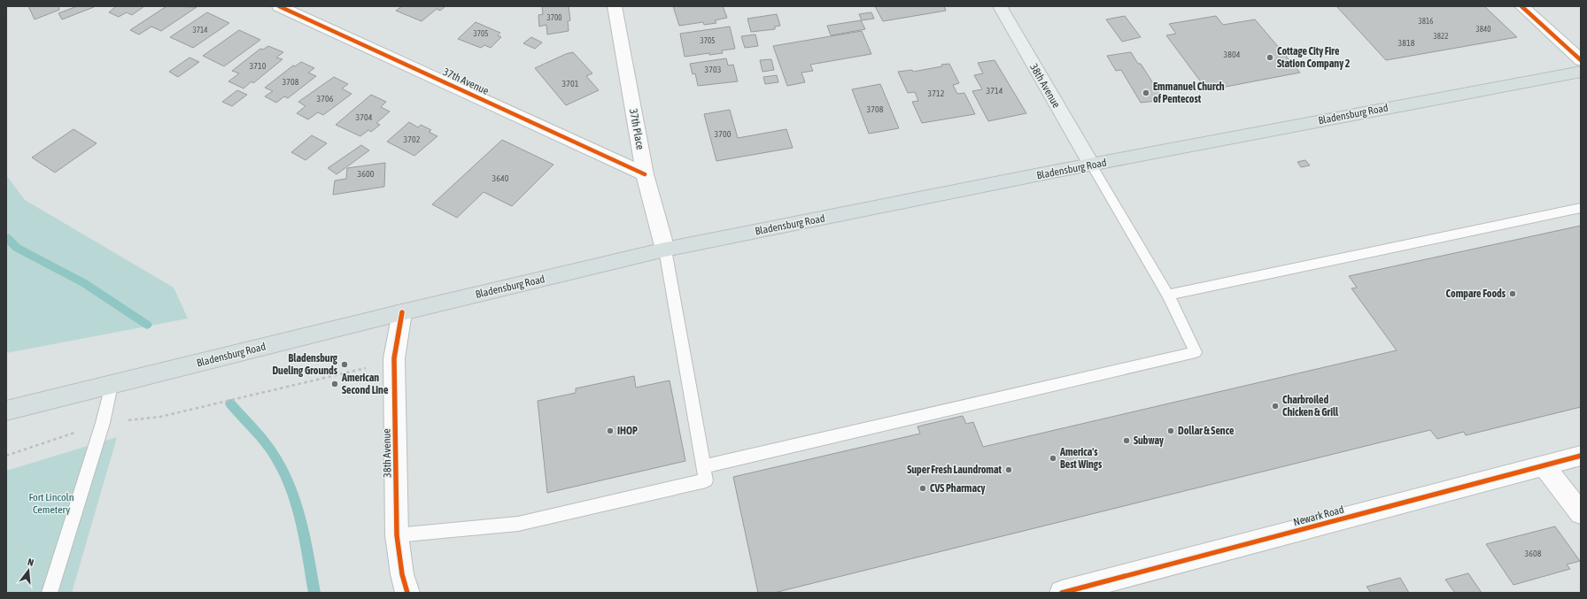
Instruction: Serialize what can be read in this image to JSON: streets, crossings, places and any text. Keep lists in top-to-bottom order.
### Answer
{
  "streets": {
    "main road": ["38th Avenue", "Bladensburg Road"],
    "street": ["37th Avenue", "37th Place", "Newark Road"]
  },
  "crossings": [
    ["37th Avenue", "37th Place"],
    ["38th Avenue", "Bladensburg Road"],
    ["Bladensburg Road", "37th Place"]
  ],
  "parks": ["Fort Lincoln Cemetery"],
  "places": [
    "Cottage City Fire Station Company 2",
    "Emmanuel Church of Pentecost",
    "Compare Foods",
    "Bladensburg Dueling Grounds",
    "American Second Line",
    "Charbroiled Chicken & Grill",
    "IHOP",
    "Dollar & Sence",
    "Subway",
    "America's Best Wings",
    "Super Fresh Laundromat",
    "CVS Pharmacy"
  ],
  "house_numbers": [
    "3700",
    "3816",
    "3840",
    "3714",
    "3705",
    "3822",
    "3705",
    "3818",
    "3804",
    "3710",
    "3703",
    "3708",
    "3701",
    "3714",
    "3712",
    "3706",
    "3708",
    "3704",
    "3700",
    "3702",
    "3600",
    "3640",
    "3608"
  ],
  "north": "top"
}
